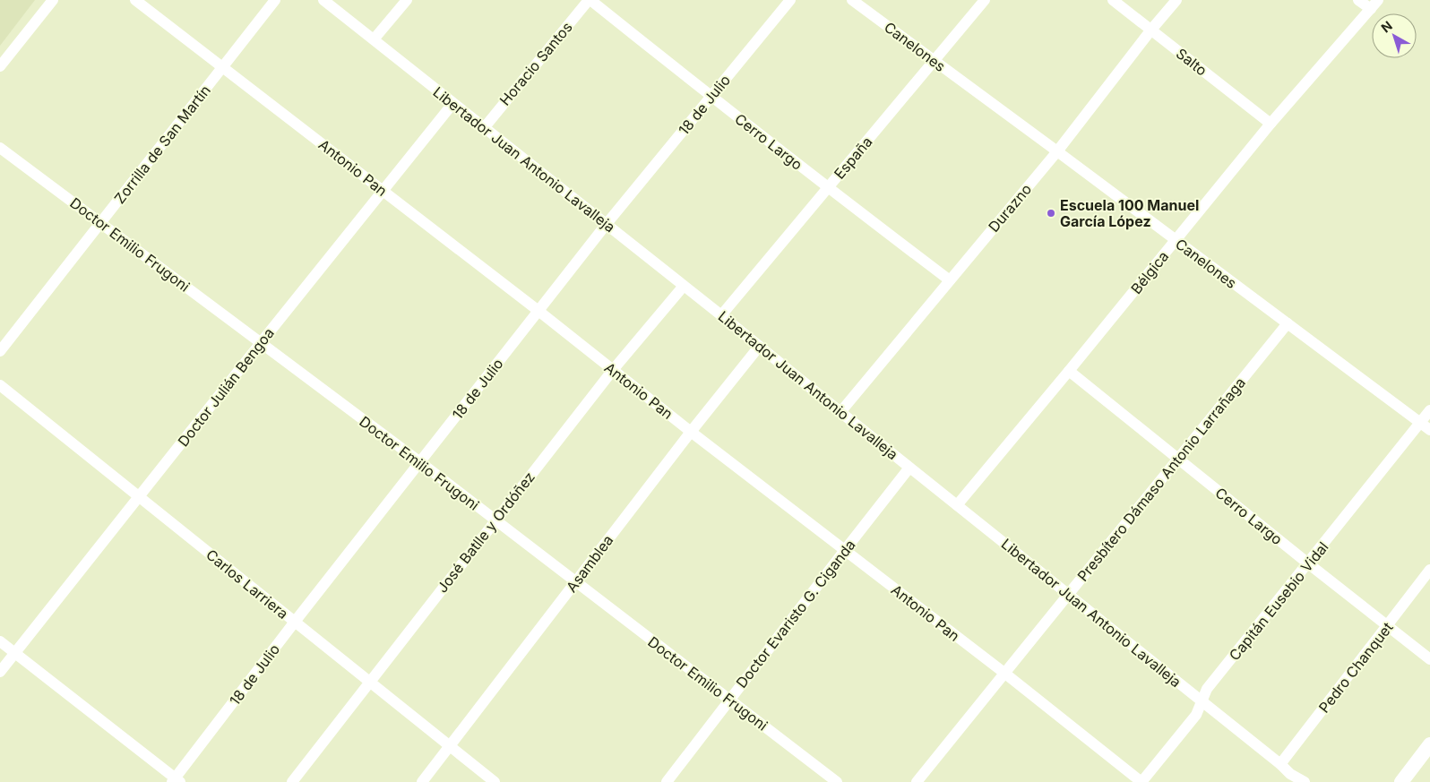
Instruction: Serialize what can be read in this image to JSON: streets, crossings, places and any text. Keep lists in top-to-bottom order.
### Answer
{
  "streets": {
    "street": [
      "Canelones",
      "Salto",
      "Horacio Santos",
      "18 de Julio",
      "Cerro Largo",
      "Zorrilla de San Martín",
      "España",
      "Libertador Juan Antonio Lavalleja",
      "Antonio Pan",
      "Durazno",
      "Doctor Emilio Frugoni",
      "Bélgica",
      "Doctor Julián Bengoa",
      "Presbítero Dámaso Antonio Larrañaga",
      "José Batlle y Ordóñez",
      "Asamblea",
      "Carlos Larriera",
      "Capitán Eusebio Vidal",
      "Doctor Evaristo G. Ciganda",
      "Pedro Chanquet"
    ]
  },
  "crossings": [
    ["Canelones", "España"],
    ["Canelones", "Durazno"],
    ["Canelones", "Bélgica"],
    ["Canelones", "Presbítero Dámaso Antonio Larrañaga"],
    ["Canelones", "Capitán Eusebio Vidal"],
    ["Salto", "Durazno"],
    ["Salto", "Bélgica"],
    ["Horacio Santos", "Cerro Largo"],
    ["Horacio Santos", "Libertador Juan Antonio Lavalleja"],
    ["18 de Julio", "Cerro Largo"],
    ["18 de Julio", "Libertador Juan Antonio Lavalleja"],
    ["18 de Julio", "Antonio Pan"],
    ["18 de Julio", "Doctor Emilio Frugoni"],
    ["18 de Julio", "Carlos Larriera"],
    ["Cerro Largo", "España"],
    ["Cerro Largo", "Durazno"],
    ["Cerro Largo", "Bélgica"],
    ["Cerro Largo", "Presbítero Dámaso Antonio Larrañaga"],
    ["Cerro Largo", "Capitán Eusebio Vidal"],
    ["Cerro Largo", "Pedro Chanquet"],
    ["Zorrilla de San Martín", "Antonio Pan"],
    ["Zorrilla de San Martín", "Doctor Emilio Frugoni"],
    ["España", "Libertador Juan Antonio Lavalleja"],
    ["Libertador Juan Antonio Lavalleja", "Durazno"],
    ["Libertador Juan Antonio Lavalleja", "Bélgica"],
    ["Libertador Juan Antonio Lavalleja", "Doctor Julián Bengoa"],
    ["Libertador Juan Antonio Lavalleja", "Presbítero Dámaso Antonio Larrañaga"],
    ["Libertador Juan Antonio Lavalleja", "José Batlle y Ordóñez"],
    ["Libertador Juan Antonio Lavalleja", "Asamblea"],
    ["Libertador Juan Antonio Lavalleja", "Capitán Eusebio Vidal"],
    ["Libertador Juan Antonio Lavalleja", "Doctor Evaristo G. Ciganda"],
    ["Libertador Juan Antonio Lavalleja", "Pedro Chanquet"],
    ["Antonio Pan", "Doctor Julián Bengoa"],
    ["Antonio Pan", "Presbítero Dámaso Antonio Larrañaga"],
    ["Antonio Pan", "José Batlle y Ordóñez"],
    ["Antonio Pan", "Asamblea"],
    ["Antonio Pan", "Capitán Eusebio Vidal"],
    ["Antonio Pan", "Doctor Evaristo G. Ciganda"],
    ["Doctor Emilio Frugoni", "Doctor Julián Bengoa"],
    ["Doctor Emilio Frugoni", "José Batlle y Ordóñez"],
    ["Doctor Emilio Frugoni", "Asamblea"],
    ["Doctor Emilio Frugoni", "Doctor Evaristo G. Ciganda"],
    ["Doctor Julián Bengoa", "Carlos Larriera"],
    ["José Batlle y Ordóñez", "Carlos Larriera"],
    ["Asamblea", "Carlos Larriera"]
  ],
  "places": ["Escuela 100 Manuel García López"],
  "north": "top left"
}
